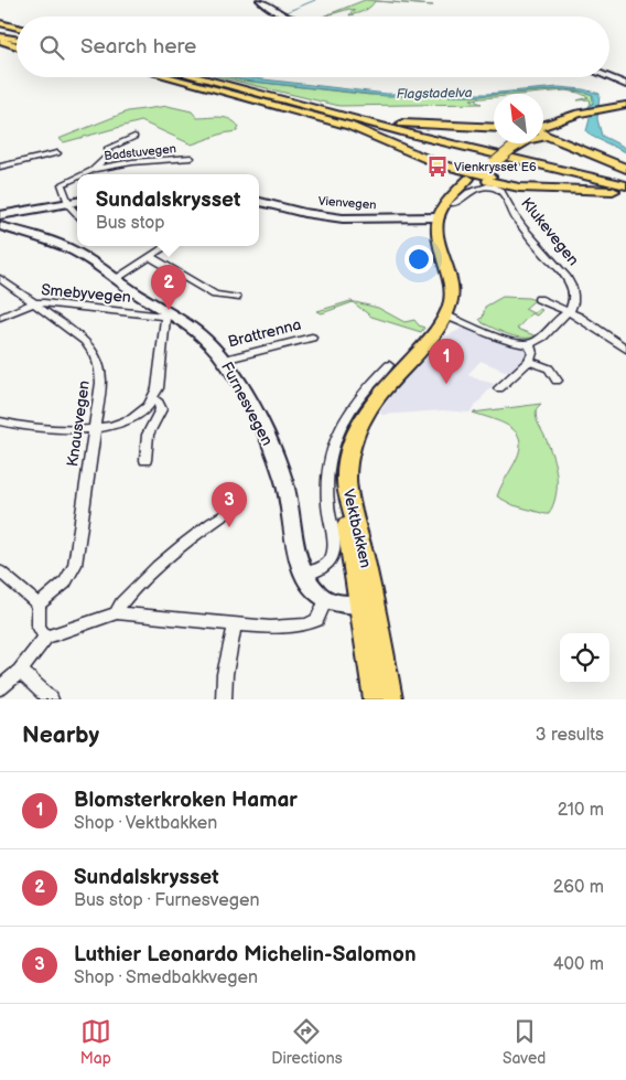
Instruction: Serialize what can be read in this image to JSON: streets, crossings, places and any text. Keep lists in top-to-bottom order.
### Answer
{
  "streets": {
    "main road": ["Vienvegen", "Furnesvegen", "Vektbakken"],
    "street": [
      "Badstuvegen",
      "Klukevegen",
      "Smebyvegen",
      "Brattrenna",
      "Knausvegen"
    ]
  },
  "crossings": [
    ["Vienvegen", "Vektbakken"],
    ["Smebyvegen", "Furnesvegen"],
    ["Smebyvegen", "Knausvegen"],
    ["Brattrenna", "Furnesvegen"],
    ["Furnesvegen", "Vektbakken"]
  ],
  "water": ["Flagstadelva"],
  "places": {
    "bus stop": ["Vienkrysset E6"]
  },
  "north": "top left",
  "page": {
    "search": "Search here",
    "popup": ["Sundalskrysset", "Bus stop"],
    "pins": ["2", "1", "3"],
    "heading": ["Nearby", "3 results"],
    "list": [
      {
        "mark": "1",
        "name": "Blomsterkroken Hamar",
        "note": "Shop · Vektbakken",
        "value": "210 m"
      },
      {
        "mark": "2",
        "name": "Sundalskrysset",
        "note": "Bus stop · Furnesvegen",
        "value": "260 m"
      },
      {
        "mark": "3",
        "name": "Luthier Leonardo Michelin-Salomon",
        "note": "Shop · Smedbakkvegen",
        "value": "400 m"
      }
    ],
    "nav": ["Map", "Directions", "Saved"]
  }
}
